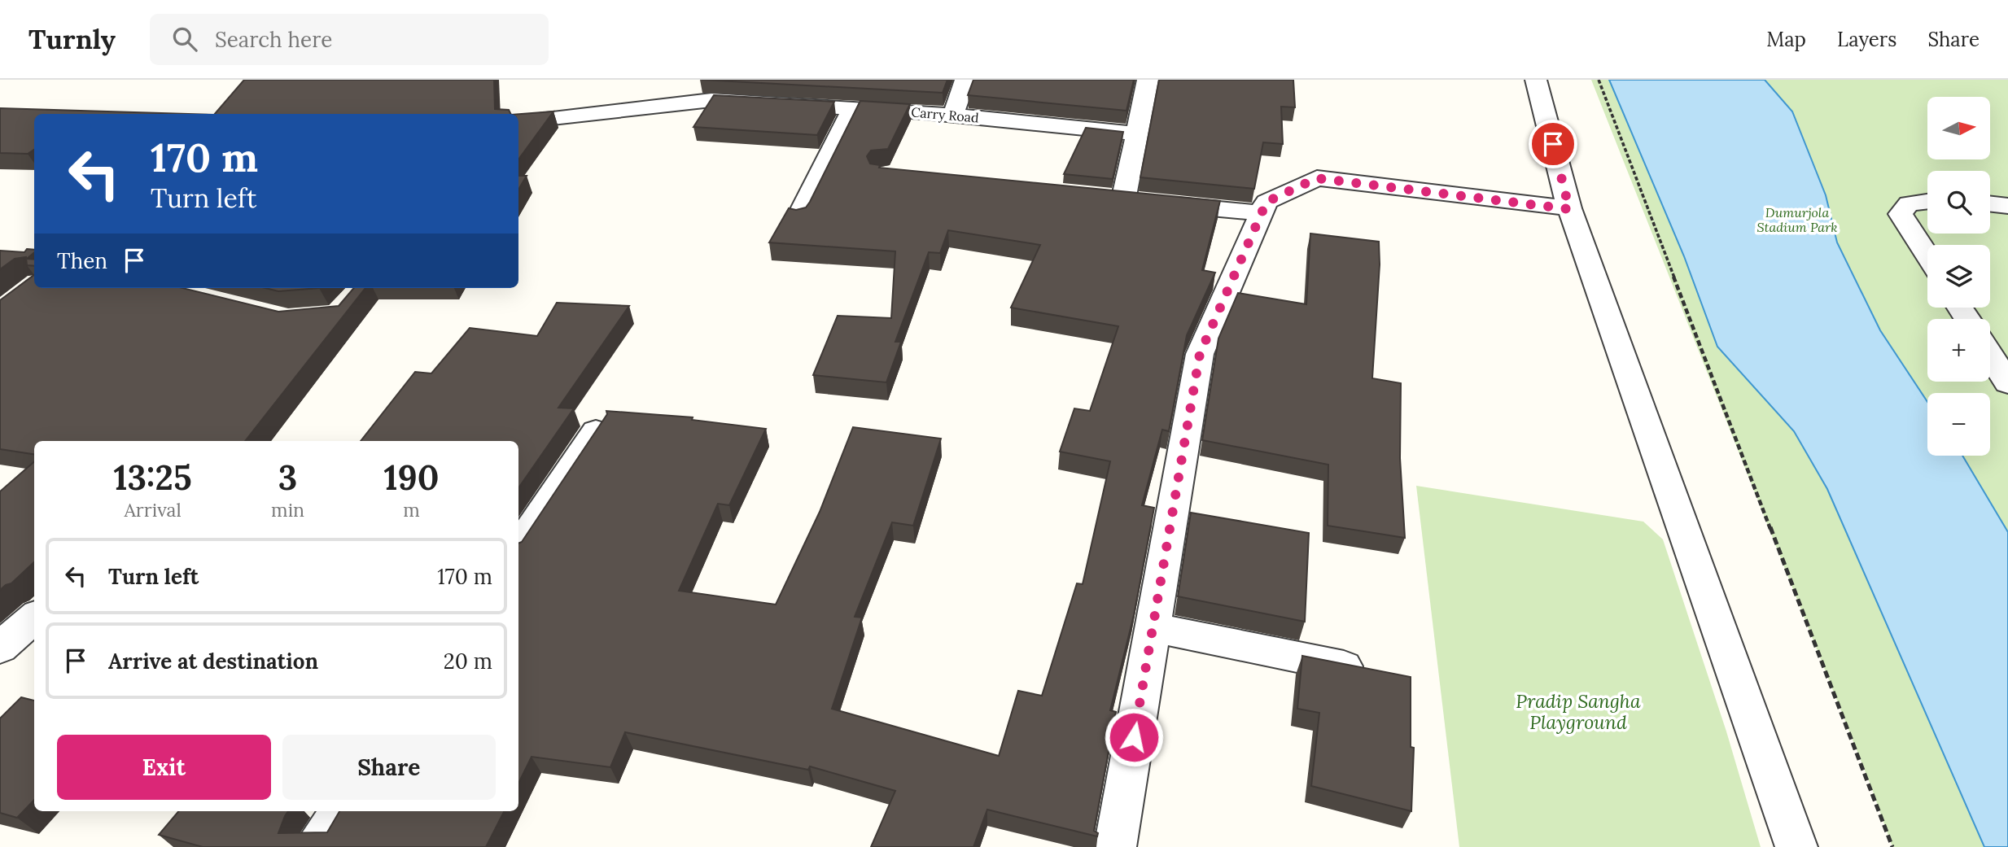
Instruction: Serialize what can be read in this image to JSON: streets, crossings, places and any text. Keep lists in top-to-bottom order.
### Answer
{
  "streets": {
    "street": ["Carry Road"]
  },
  "parks": ["Dumurjola Stadium Park", "Pradip Sangha Playground"],
  "north": "right",
  "page": {
    "header": "Turnly",
    "search": "Search here",
    "nav": ["Map", "Layers", "Share"],
    "map_buttons": ["+", "−"],
    "turn": ["170 m", "Turn left"],
    "then": "Then",
    "eta": [
      "13:25",
      "Arrival",
      "3",
      "min",
      "190",
      "m"
    ],
    "list": [
      {
        "name": "Turn left",
        "value": "170 m"
      },
      {
        "name": "Arrive at destination",
        "value": "20 m"
      }
    ],
    "buttons": ["Exit", "Share"]
  }
}
